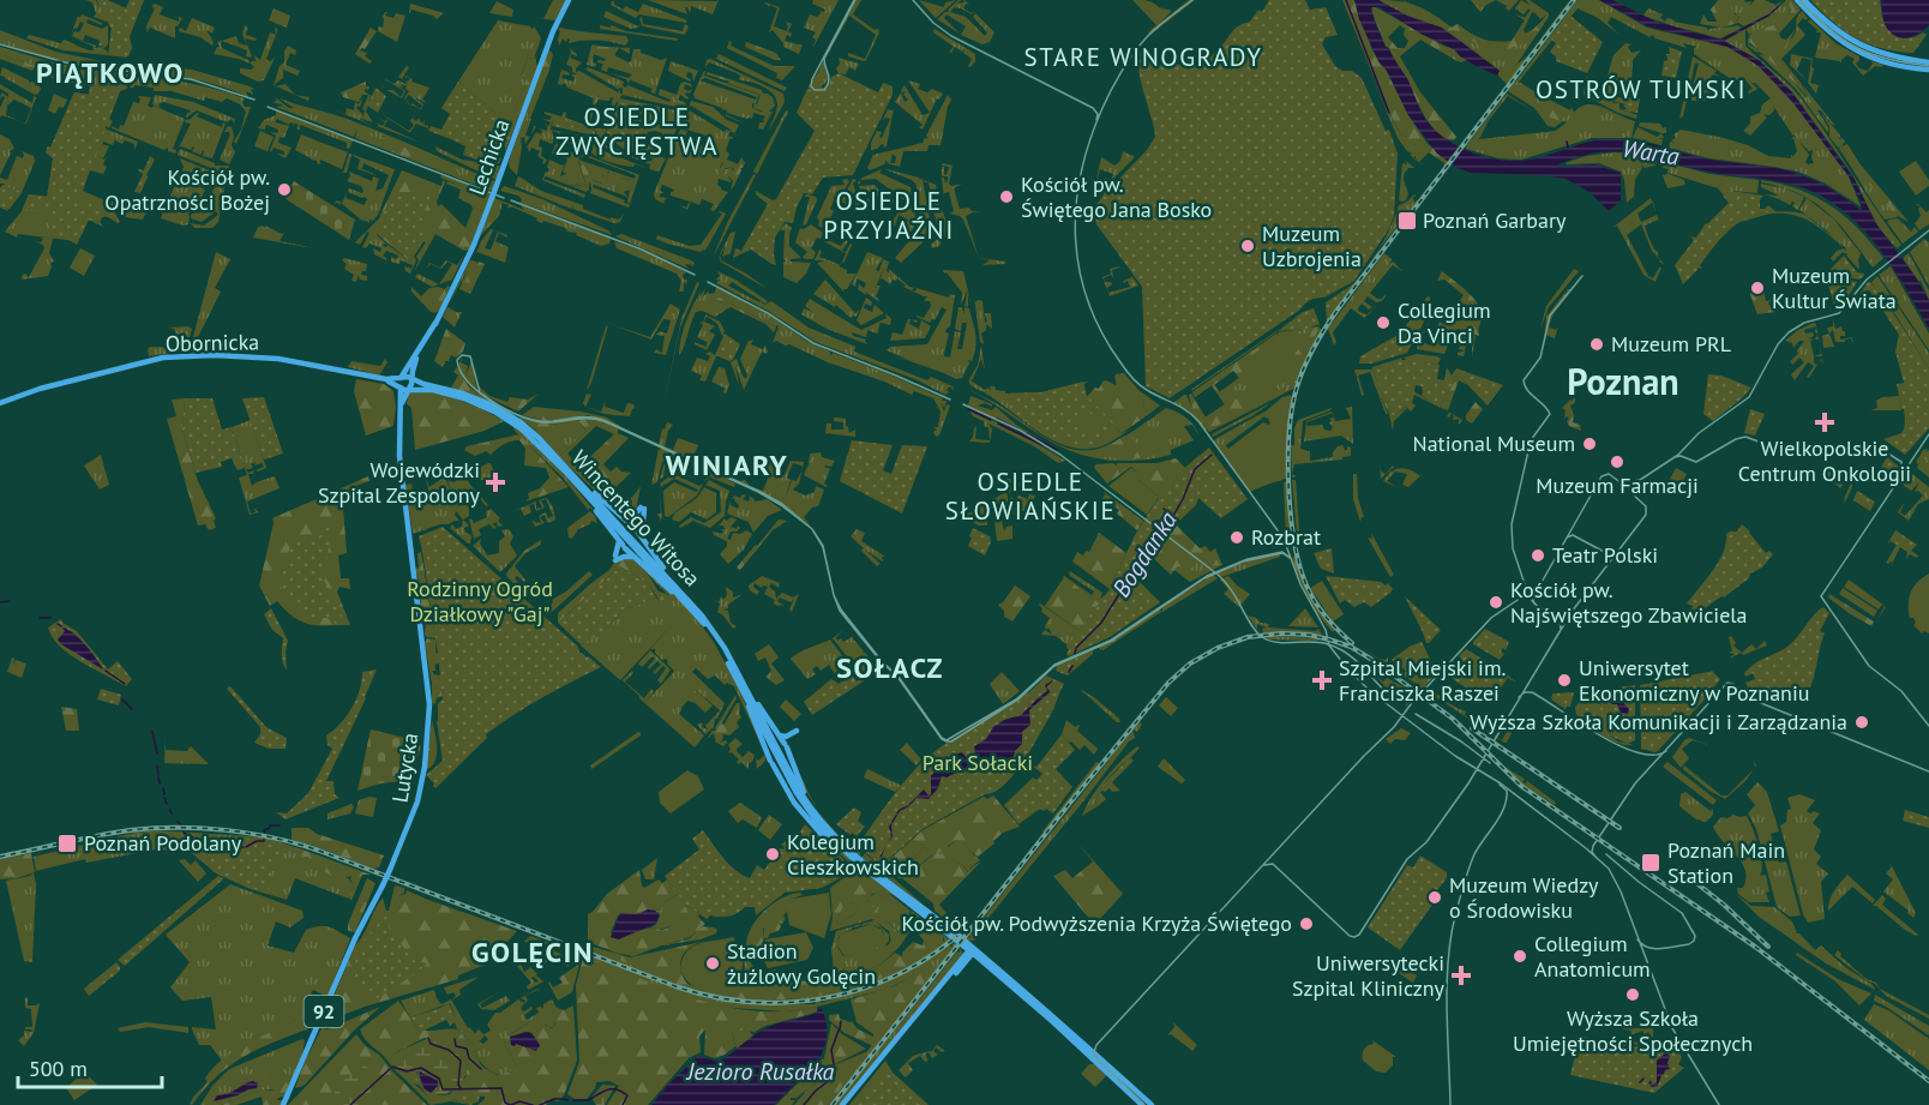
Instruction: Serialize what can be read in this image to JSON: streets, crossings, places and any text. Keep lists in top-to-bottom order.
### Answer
{
  "streets": {
    "main road": [
      "Lechicka",
      "Obornicka",
      "Wincentego Witosa",
      "Lutycka",
      "92"
    ]
  },
  "crossings": [
    ["Lechicka", "Obornicka"],
    ["Lechicka", "Wincentego Witosa"],
    ["Lechicka", "92"],
    ["Obornicka", "Wincentego Witosa"],
    ["Obornicka", "Lutycka"],
    ["Obornicka", "92"],
    ["Wincentego Witosa", "Lutycka"],
    ["Wincentego Witosa", "92"],
    ["Lutycka", "92"]
  ],
  "districts": [
    "STARE WINOGRADY",
    "PIĄTKOWO",
    "OSTRÓW TUMSKI",
    "OSIEDLE ZWYCIĘSTWA",
    "OSIEDLE PRZYJAŹNI",
    "Poznan",
    "WINIARY",
    "OSIEDLE SŁOWIAŃSKIE",
    "SOŁACZ",
    "GOLĘCIN"
  ],
  "water": ["Warta", "Bogdanka", "Jezioro Rusałka"],
  "parks": ["Rodzinny Ogród Działkowy \"Gaj\"", "Park Sołacki"],
  "places": {
    "other": [
      "Kościół pw. Opatrzności Bożej",
      "Kościół pw. Świętego Jana Bosko",
      "Muzeum Uzbrojenia",
      "Muzeum Kultur Świata",
      "Collegium Da Vinci",
      "Muzeum PRL",
      "National Museum",
      "Muzeum Farmacji",
      "Rozbrat",
      "Teatr Polski",
      "Kościół pw. Najświętszego Zbawiciela",
      "Uniwersytet Ekonomiczny w Poznaniu",
      "Wyższa Szkoła Komunikacji i Zarządzania",
      "Kolegium Cieszkowskich",
      "Muzeum Wiedzy o Środowisku",
      "Kościół pw. Podwyższenia Krzyża Świętego",
      "Collegium Anatomicum",
      "Stadion żużlowy Golęcin",
      "Wyższa Szkoła Umiejętności Społecznych"
    ],
    "transit": ["Poznań Garbary", "Poznań Podolany", "Poznań Main Station"],
    "health": [
      "Wielkopolskie Centrum Onkologii",
      "Wojewódzki Szpital Zespolony",
      "Szpital Miejski im. Franciszka Raszei",
      "Uniwersytecki Szpital Kliniczny"
    ]
  },
  "scale_bar": "500 m"
}
